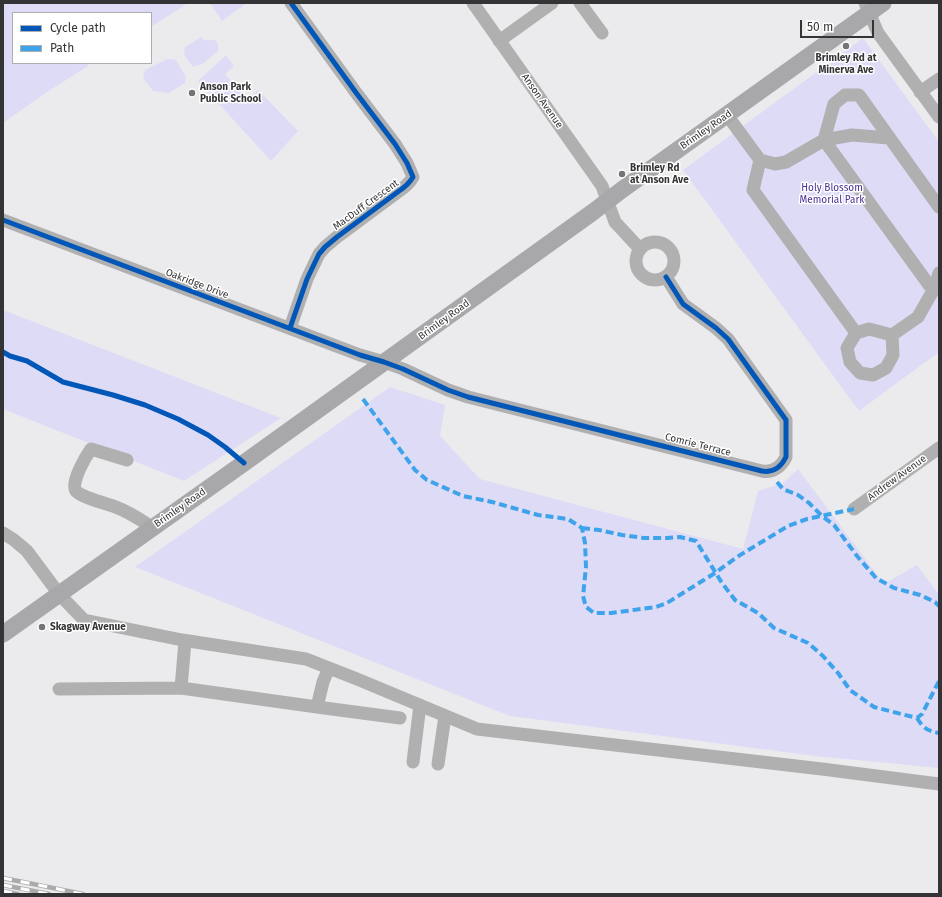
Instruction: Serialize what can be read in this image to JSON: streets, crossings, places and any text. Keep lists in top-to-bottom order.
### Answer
{
  "streets": {
    "main road": ["Brimley Road"],
    "street": [
      "Anson Avenue",
      "MacDuff Crescent",
      "Oakridge Drive",
      "Comrie Terrace",
      "Andrew Avenue"
    ]
  },
  "crossings": [
    ["Anson Avenue", "Brimley Road"],
    ["Brimley Road", "Oakridge Drive"],
    ["Brimley Road", "Comrie Terrace"],
    ["MacDuff Crescent", "Oakridge Drive"],
    ["Oakridge Drive", "Comrie Terrace"]
  ],
  "parks": ["Holy Blossom Memorial Park"],
  "places": [
    "Brimley Rd at Minerva Ave",
    "Anson Park Public School",
    "Brimley Rd at Anson Ave",
    "Skagway Avenue"
  ],
  "legend": ["Cycle path", "Path"],
  "scale_bar": "50 m"
}
